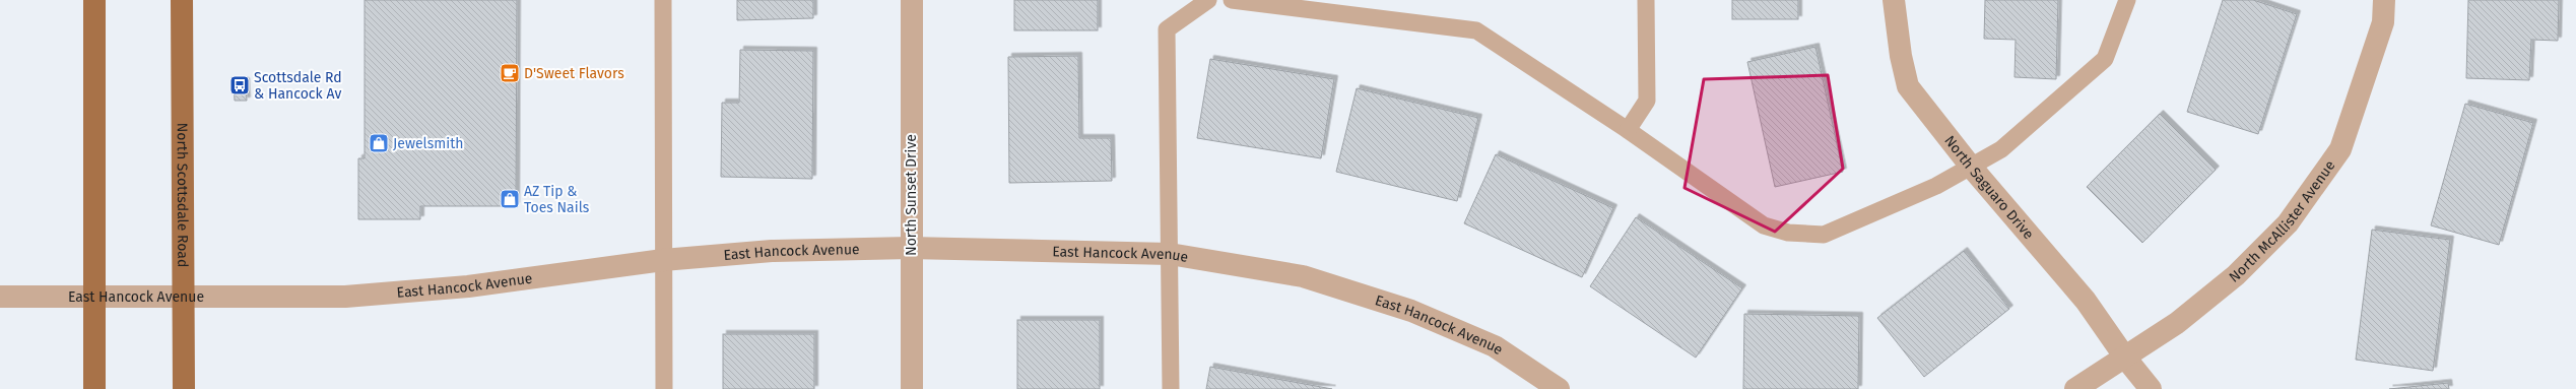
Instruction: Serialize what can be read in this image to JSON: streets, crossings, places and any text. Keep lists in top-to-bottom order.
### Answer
{
  "streets": {
    "main road": ["North Scottsdale Road"],
    "street": [
      "North Saguaro Drive",
      "North Sunset Drive",
      "North McAllister Avenue",
      "East Hancock Avenue"
    ]
  },
  "crossings": [
    ["North Saguaro Drive", "North McAllister Avenue"],
    ["North Scottsdale Road", "East Hancock Avenue"],
    ["North Sunset Drive", "East Hancock Avenue"]
  ],
  "places": {
    "cafe": ["D'Sweet Flavors"],
    "bus stop": ["Scottsdale Rd & Hancock Av"],
    "shop": ["Jewelsmith", "AZ Tip & Toes Nails"]
  }
}
